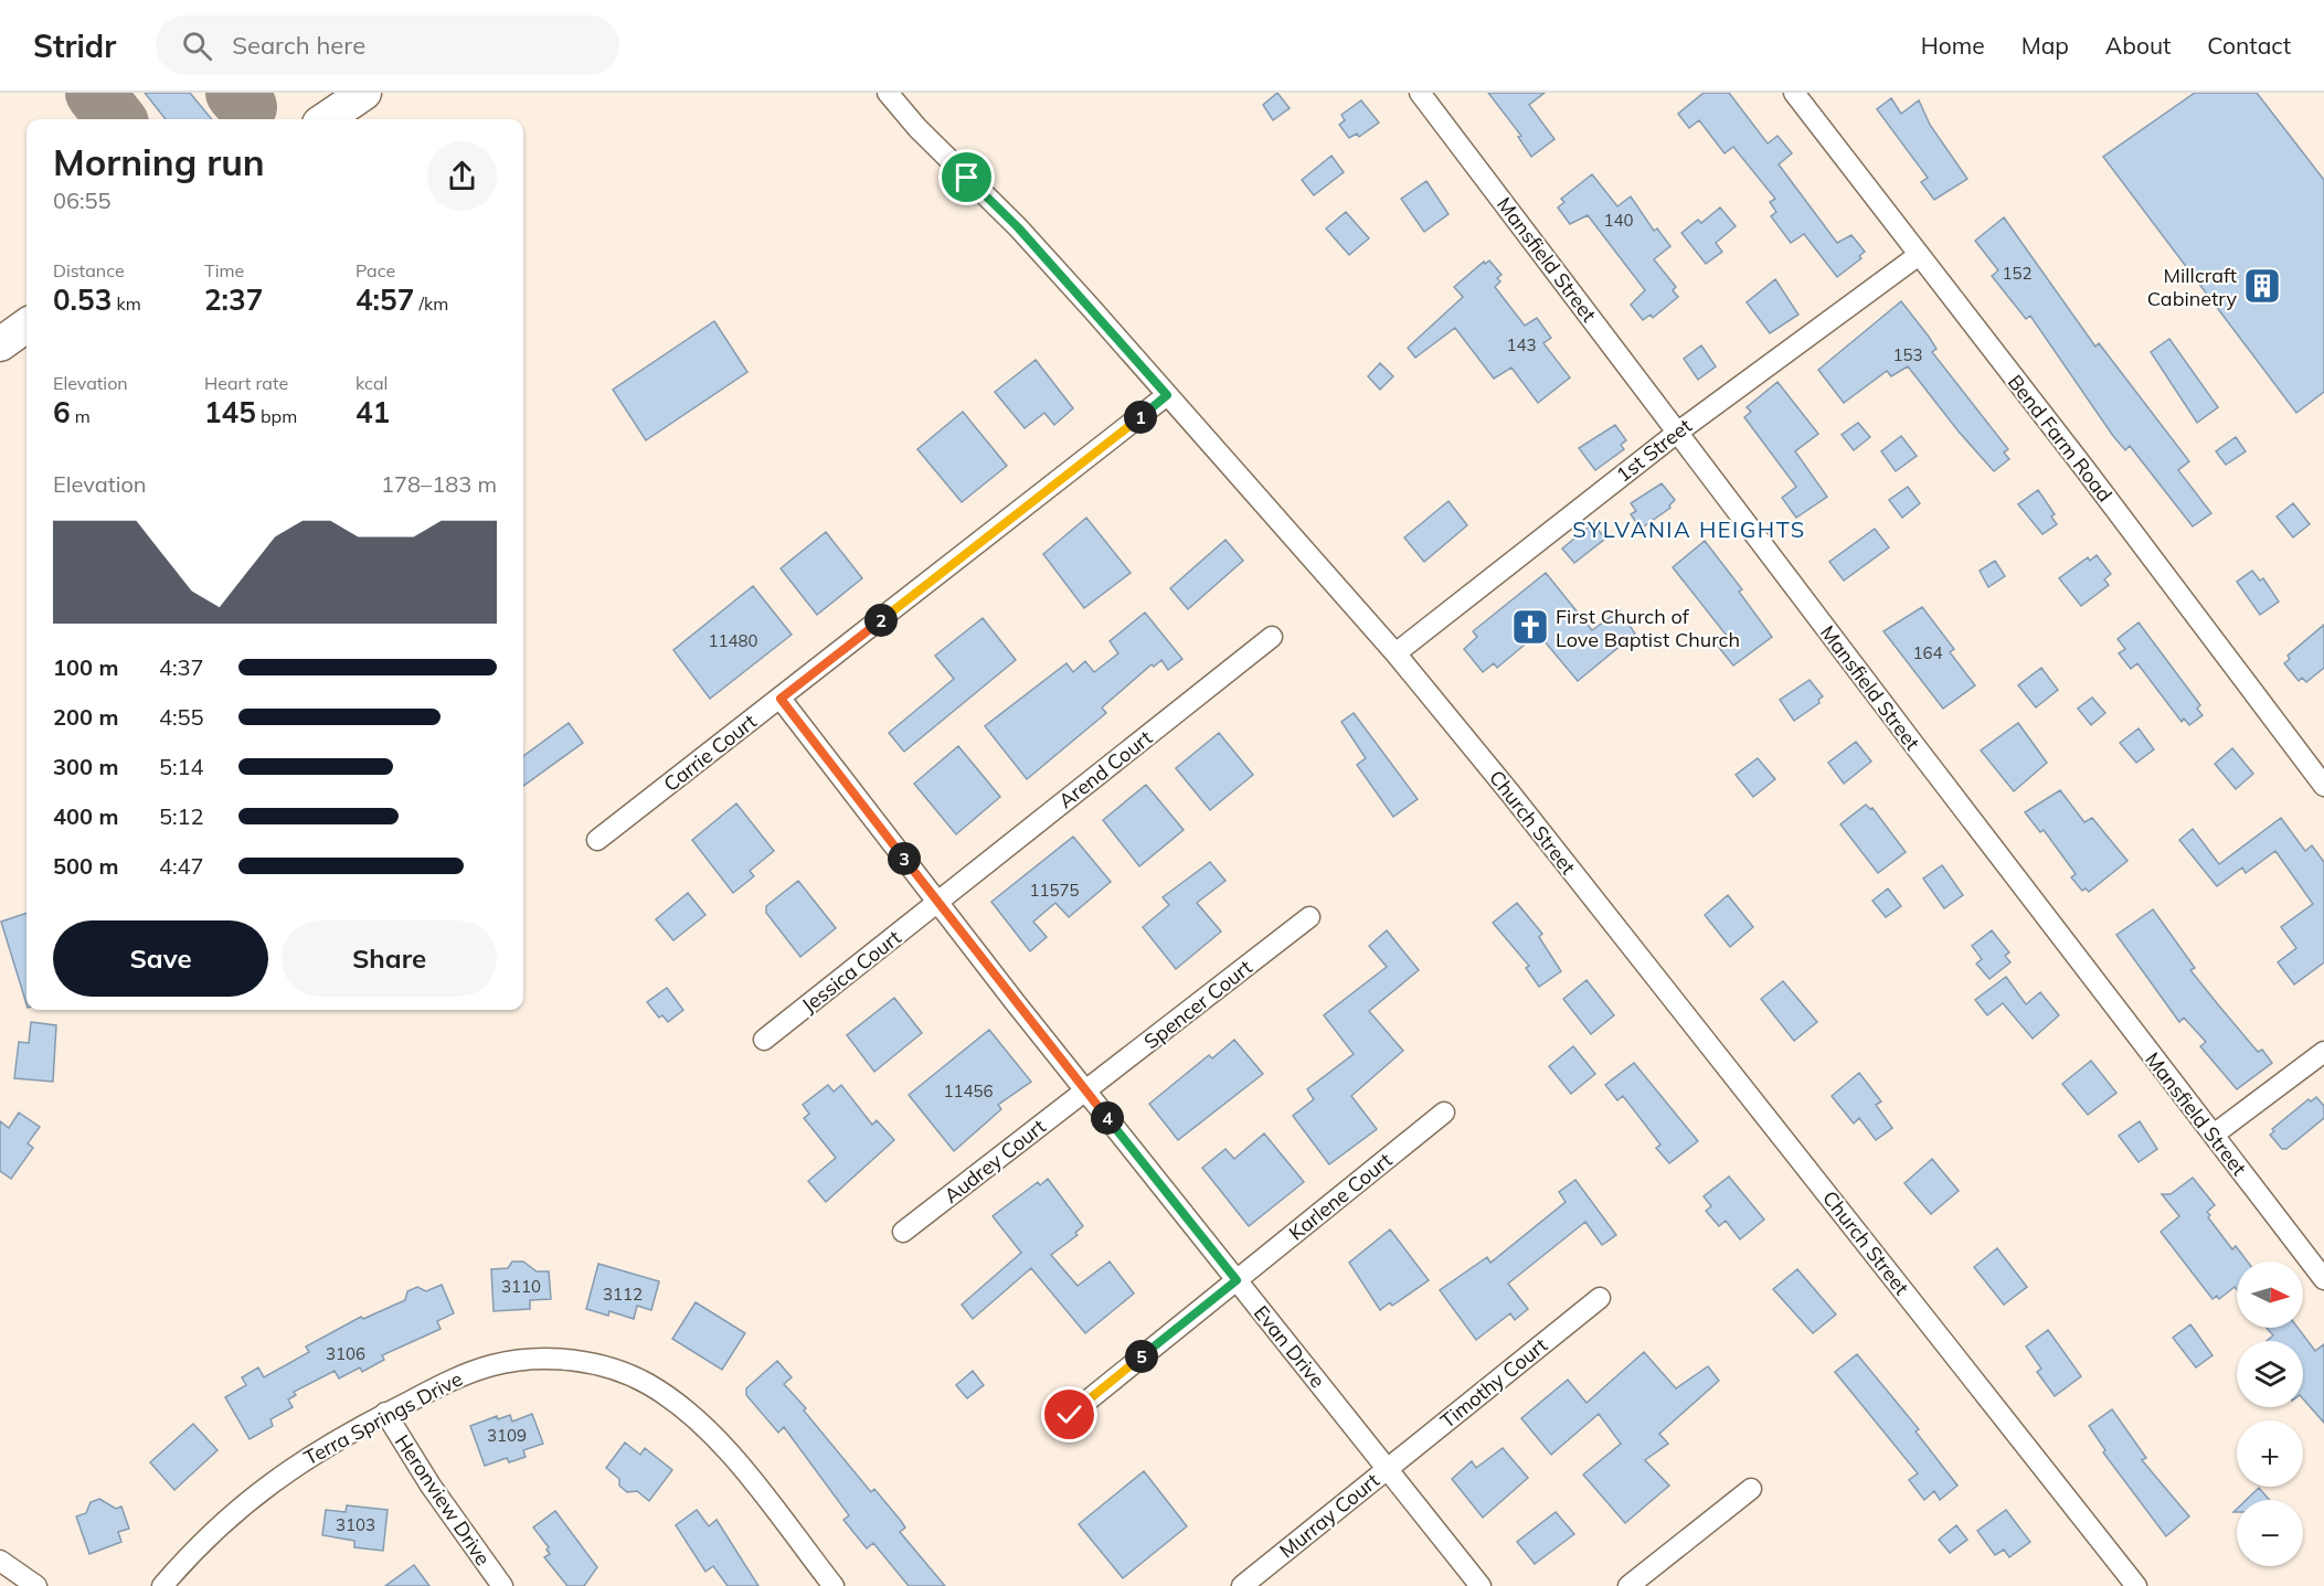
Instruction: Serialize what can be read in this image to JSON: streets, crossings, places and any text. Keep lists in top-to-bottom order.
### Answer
{
  "streets": {
    "street": [
      "Mansfield Street",
      "Bend Farm Road",
      "1st Street",
      "Carrie Court",
      "Arend Court",
      "Church Street",
      "Jessica Court",
      "Spencer Court",
      "Audrey Court",
      "Karlene Court",
      "Evan Drive",
      "Timothy Court",
      "Terra Springs Drive",
      "Heronview Drive",
      "Murray Court"
    ]
  },
  "crossings": [
    ["Mansfield Street", "1st Street"],
    ["Bend Farm Road", "1st Street"],
    ["1st Street", "Church Street"],
    ["Carrie Court", "Church Street"],
    ["Carrie Court", "Evan Drive"],
    ["Arend Court", "Jessica Court"],
    ["Arend Court", "Evan Drive"],
    ["Jessica Court", "Evan Drive"],
    ["Spencer Court", "Audrey Court"],
    ["Spencer Court", "Evan Drive"],
    ["Audrey Court", "Evan Drive"],
    ["Karlene Court", "Evan Drive"],
    ["Evan Drive", "Timothy Court"],
    ["Evan Drive", "Murray Court"],
    ["Timothy Court", "Murray Court"],
    ["Terra Springs Drive", "Heronview Drive"]
  ],
  "districts": ["SYLVANIA HEIGHTS"],
  "places": {
    "building": ["Millcraft Cabinetry"],
    "church": ["First Church of Love Baptist Church"]
  },
  "house_numbers": [
    "140",
    "152",
    "143",
    "153",
    "11480",
    "164",
    "11575",
    "11456",
    "3110",
    "3112",
    "3106",
    "3109",
    "3103"
  ],
  "north": "right",
  "page": {
    "header": "Stridr",
    "search": "Search here",
    "nav": [
      "Home",
      "Map",
      "About",
      "Contact"
    ],
    "heading": ["Morning run", "06:55"],
    "stats": [
      ["Distance", "0.53 km"],
      ["Time", "2:37"],
      ["Pace", "4:57 /km"],
      ["Elevation", "6 m"],
      ["Heart rate", "145 bpm"],
      ["kcal", "41"]
    ],
    "pins": [
      "1",
      "2",
      "3",
      "4",
      "5"
    ],
    "chart": ["Elevation", "178–183 m"],
    "list": [
      {
        "name": "100 m",
        "note": "4:37"
      },
      {
        "name": "200 m",
        "note": "4:55"
      },
      {
        "name": "300 m",
        "note": "5:14"
      },
      {
        "name": "400 m",
        "note": "5:12"
      },
      {
        "name": "500 m",
        "note": "4:47"
      }
    ],
    "buttons": ["Save", "Share"],
    "map_buttons": ["+", "−"]
  }
}
